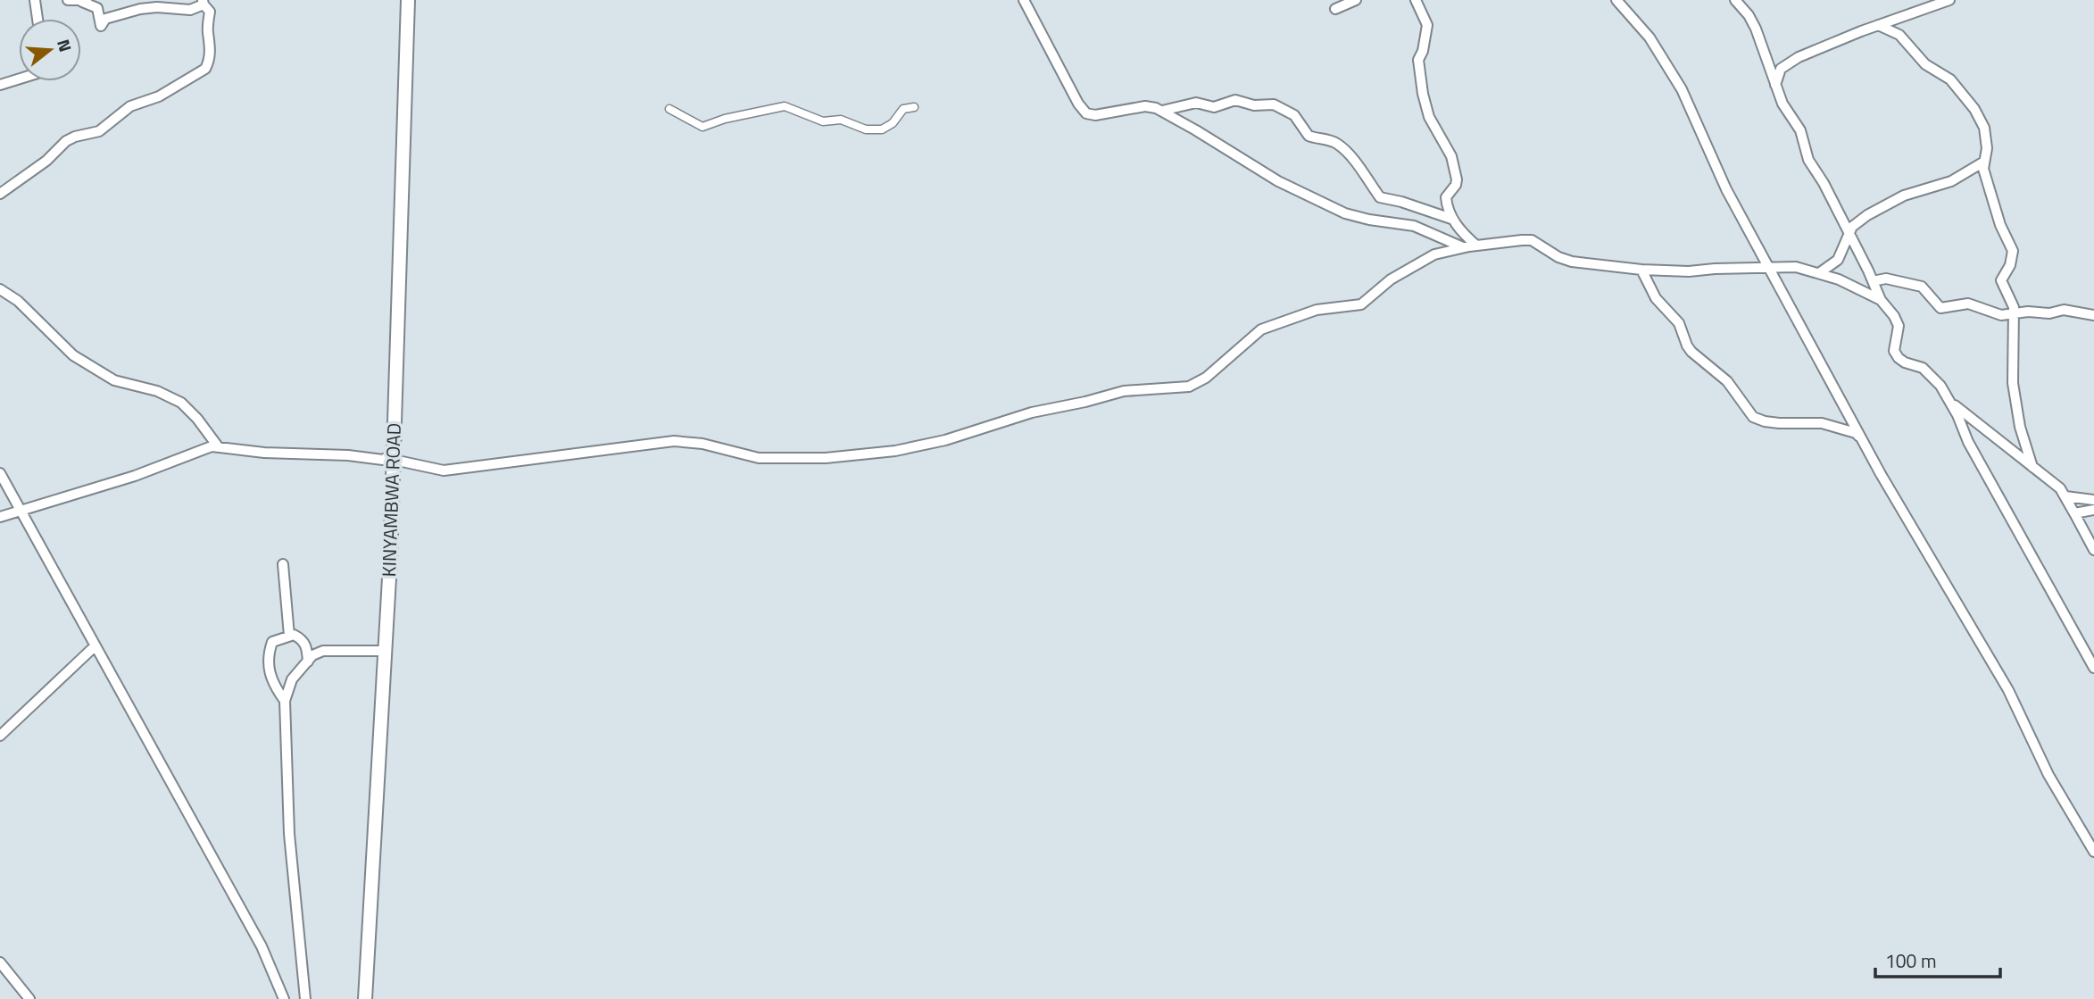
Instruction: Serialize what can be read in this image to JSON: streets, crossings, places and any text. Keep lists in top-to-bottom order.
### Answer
{
  "streets": {
    "street": ["KINYAMBWA ROAD"]
  },
  "scale_bar": "100 m",
  "north": "right"
}
